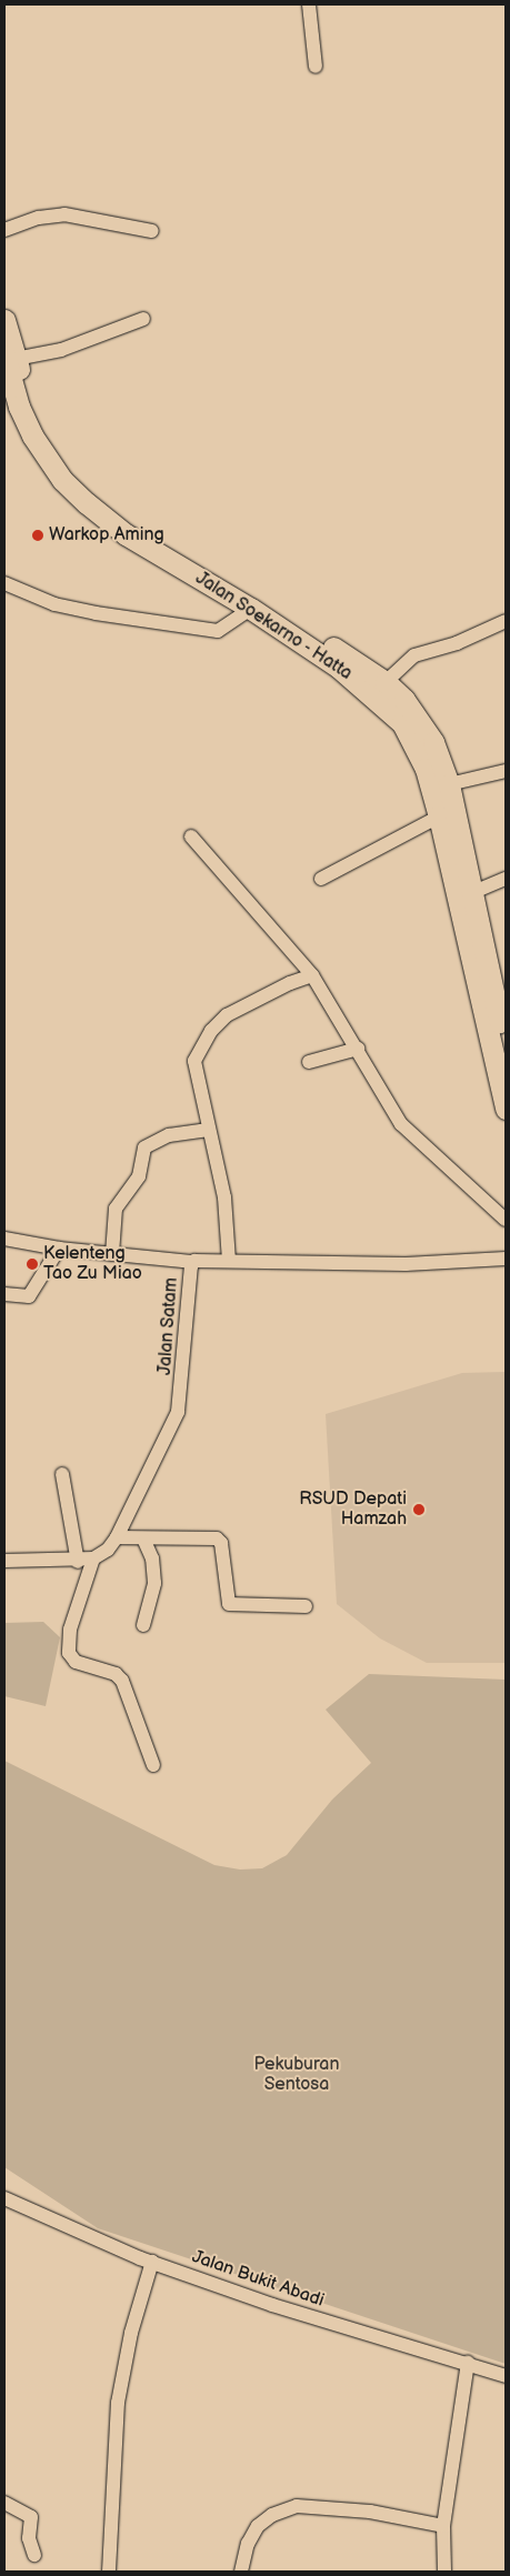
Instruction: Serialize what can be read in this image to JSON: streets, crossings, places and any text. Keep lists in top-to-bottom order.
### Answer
{
  "streets": {
    "highway": ["Jalan Soekarno - Hatta"],
    "street": ["Jalan Satam", "Jalan Bukit Abadi"]
  },
  "parks": ["Pekuburan Sentosa"],
  "places": ["Warkop Aming", "Kelenteng Tao Zu Miao", "RSUD Depati Hamzah"]
}
